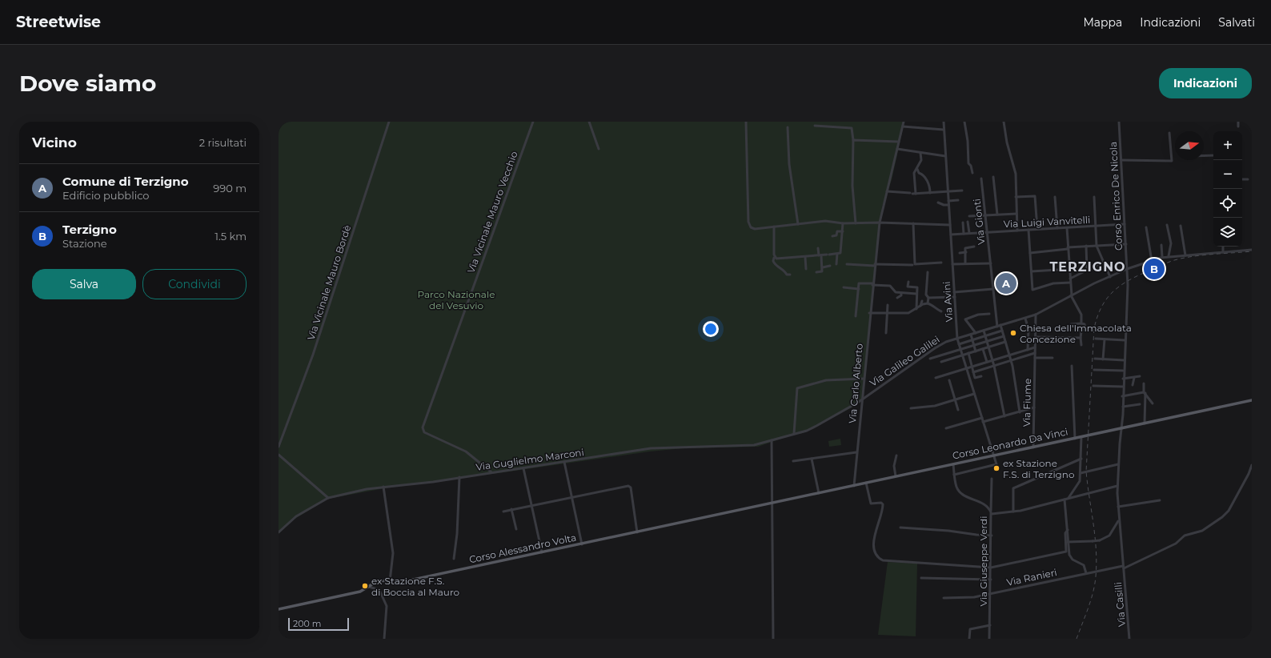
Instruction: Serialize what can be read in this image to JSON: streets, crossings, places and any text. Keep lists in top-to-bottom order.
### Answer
{
  "streets": {
    "main road": ["Corso Leonardo Da Vinci", "Corso Alessandro Volta"],
    "street": [
      "Corso Enrico De Nicola",
      "Via Vicinale Mauro Vecchio",
      "Via Gionti",
      "Via Luigi Vanvitelli",
      "Via Vicinale Mauro Bordè",
      "Via Avini",
      "Via Galileo Galilei",
      "Via Carlo Alberto",
      "Via Fiume",
      "Via Guglielmo Marconi",
      "Via Giuseppe Verdi",
      "Via Ranieri",
      "Via Casilli"
    ]
  },
  "crossings": [
    ["Corso Enrico De Nicola", "Via Luigi Vanvitelli"],
    ["Corso Enrico De Nicola", "Via Galileo Galilei"],
    ["Corso Enrico De Nicola", "Corso Leonardo Da Vinci"],
    ["Corso Enrico De Nicola", "Via Casilli"],
    ["Via Vicinale Mauro Vecchio", "Via Guglielmo Marconi"],
    ["Via Gionti", "Via Luigi Vanvitelli"],
    ["Via Gionti", "Via Galileo Galilei"],
    ["Via Luigi Vanvitelli", "Via Avini"],
    ["Via Avini", "Via Galileo Galilei"],
    ["Via Avini", "Corso Leonardo Da Vinci"],
    ["Via Galileo Galilei", "Via Carlo Alberto"],
    ["Via Galileo Galilei", "Via Fiume"],
    ["Via Galileo Galilei", "Via Guglielmo Marconi"],
    ["Via Carlo Alberto", "Corso Leonardo Da Vinci"],
    ["Via Fiume", "Corso Leonardo Da Vinci"],
    ["Corso Leonardo Da Vinci", "Corso Alessandro Volta"],
    ["Corso Leonardo Da Vinci", "Via Giuseppe Verdi"],
    ["Corso Leonardo Da Vinci", "Via Casilli"],
    ["Via Giuseppe Verdi", "Via Ranieri"],
    ["Via Ranieri", "Via Casilli"]
  ],
  "districts": ["TERZIGNO"],
  "parks": ["Parco Nazionale del Vesuvio"],
  "places": ["Chiesa dell'Immacolata Concezione", "ex Stazione F.S. di Terzigno", "ex Stazione F.S. di Boccia al Mauro"],
  "scale_bar": "200 m",
  "north": "right",
  "page": {
    "header": "Streetwise",
    "nav": ["Mappa", "Indicazioni", "Salvati"],
    "buttons": [
      "Indicazioni",
      ["Salva", "Condividi"]
    ],
    "title": "Dove siamo",
    "heading": ["Vicino", "2 risultati"],
    "map_buttons": ["+", "−"],
    "list": [
      {
        "mark": "A",
        "name": "Comune di Terzigno",
        "note": "Edificio pubblico",
        "value": "990 m"
      },
      {
        "mark": "B",
        "name": "Terzigno",
        "note": "Stazione",
        "value": "1.5 km"
      }
    ],
    "pins": ["B", "A"],
    "scale": "200 m"
  }
}
